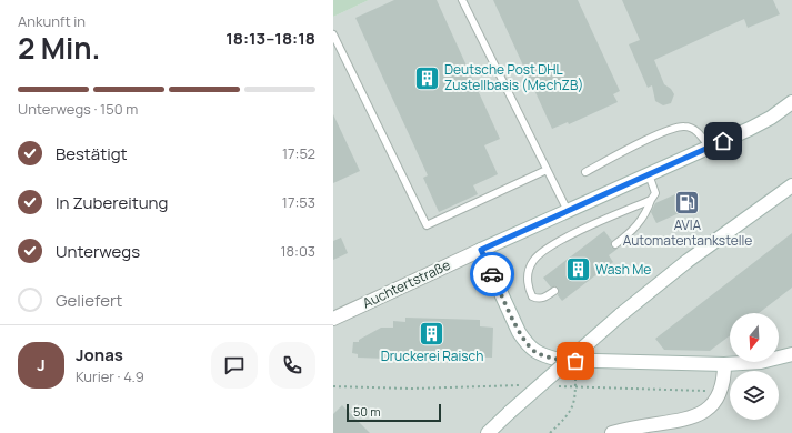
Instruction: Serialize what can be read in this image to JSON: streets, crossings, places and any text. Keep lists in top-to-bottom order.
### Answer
{
  "streets": {
    "street": ["Auchtertstraße"]
  },
  "places": {
    "building": ["Deutsche Post DHL Zustellbasis (MechZB)", "Wash Me", "Druckerei Raisch"],
    "fuel station": ["AVIA Automatentankstelle"]
  },
  "scale_bar": "50 m",
  "north": "bottom",
  "page": {
    "heading": ["2 Min.", "Ankunft in", "18:13–18:18"],
    "panel": ["Jonas", "Kurier · 4.9"],
    "bar": "Unterwegs · 150 m",
    "list": [
      ["Bestätigt", "17:52"],
      ["In Zubereitung", "17:53"],
      ["Unterwegs", "18:03"],
      "Geliefert"
    ],
    "round": "J",
    "scale": "50 m"
  }
}
